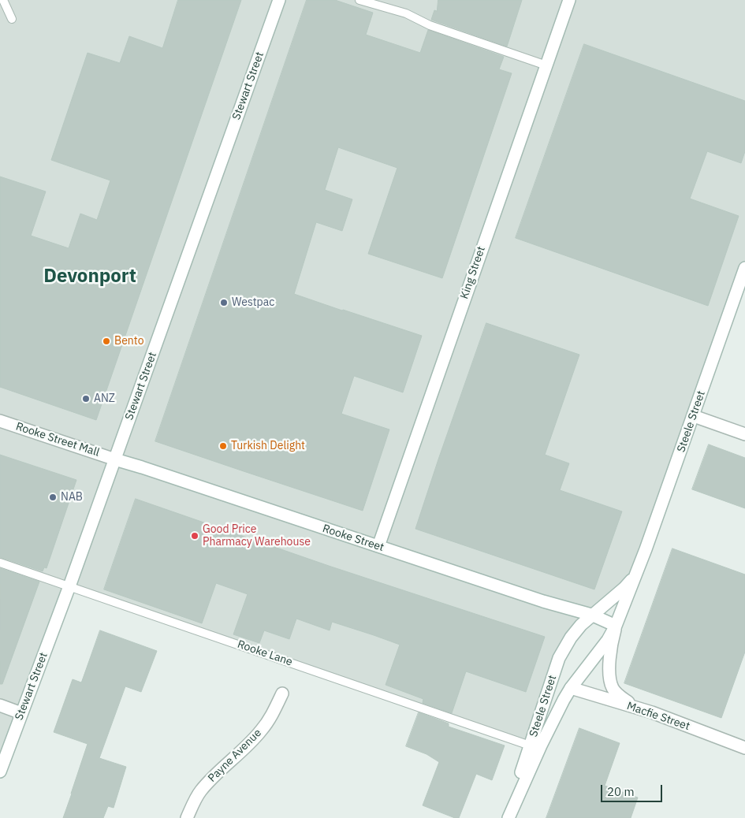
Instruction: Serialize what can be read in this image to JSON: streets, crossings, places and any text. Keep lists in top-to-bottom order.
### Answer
{
  "streets": {
    "street": [
      "Stewart Street",
      "King Street",
      "Steele Street",
      "Rooke Street Mall",
      "Rooke Street",
      "Macfie Street",
      "Payne Avenue"
    ],
    "lane": ["Rooke Lane"]
  },
  "crossings": [
    ["Stewart Street", "Rooke Street Mall"],
    ["Stewart Street", "Rooke Street"],
    ["Stewart Street", "Rooke Lane"],
    ["King Street", "Rooke Street"],
    ["Steele Street", "Rooke Street"],
    ["Steele Street", "Rooke Lane"],
    ["Steele Street", "Macfie Street"],
    ["Rooke Street Mall", "Rooke Street"]
  ],
  "districts": ["Devonport"],
  "places": [
    "Westpac",
    "Bento",
    "ANZ",
    "Turkish Delight",
    "NAB",
    "Good Price Pharmacy Warehouse"
  ],
  "scale_bar": "20 m"
}
